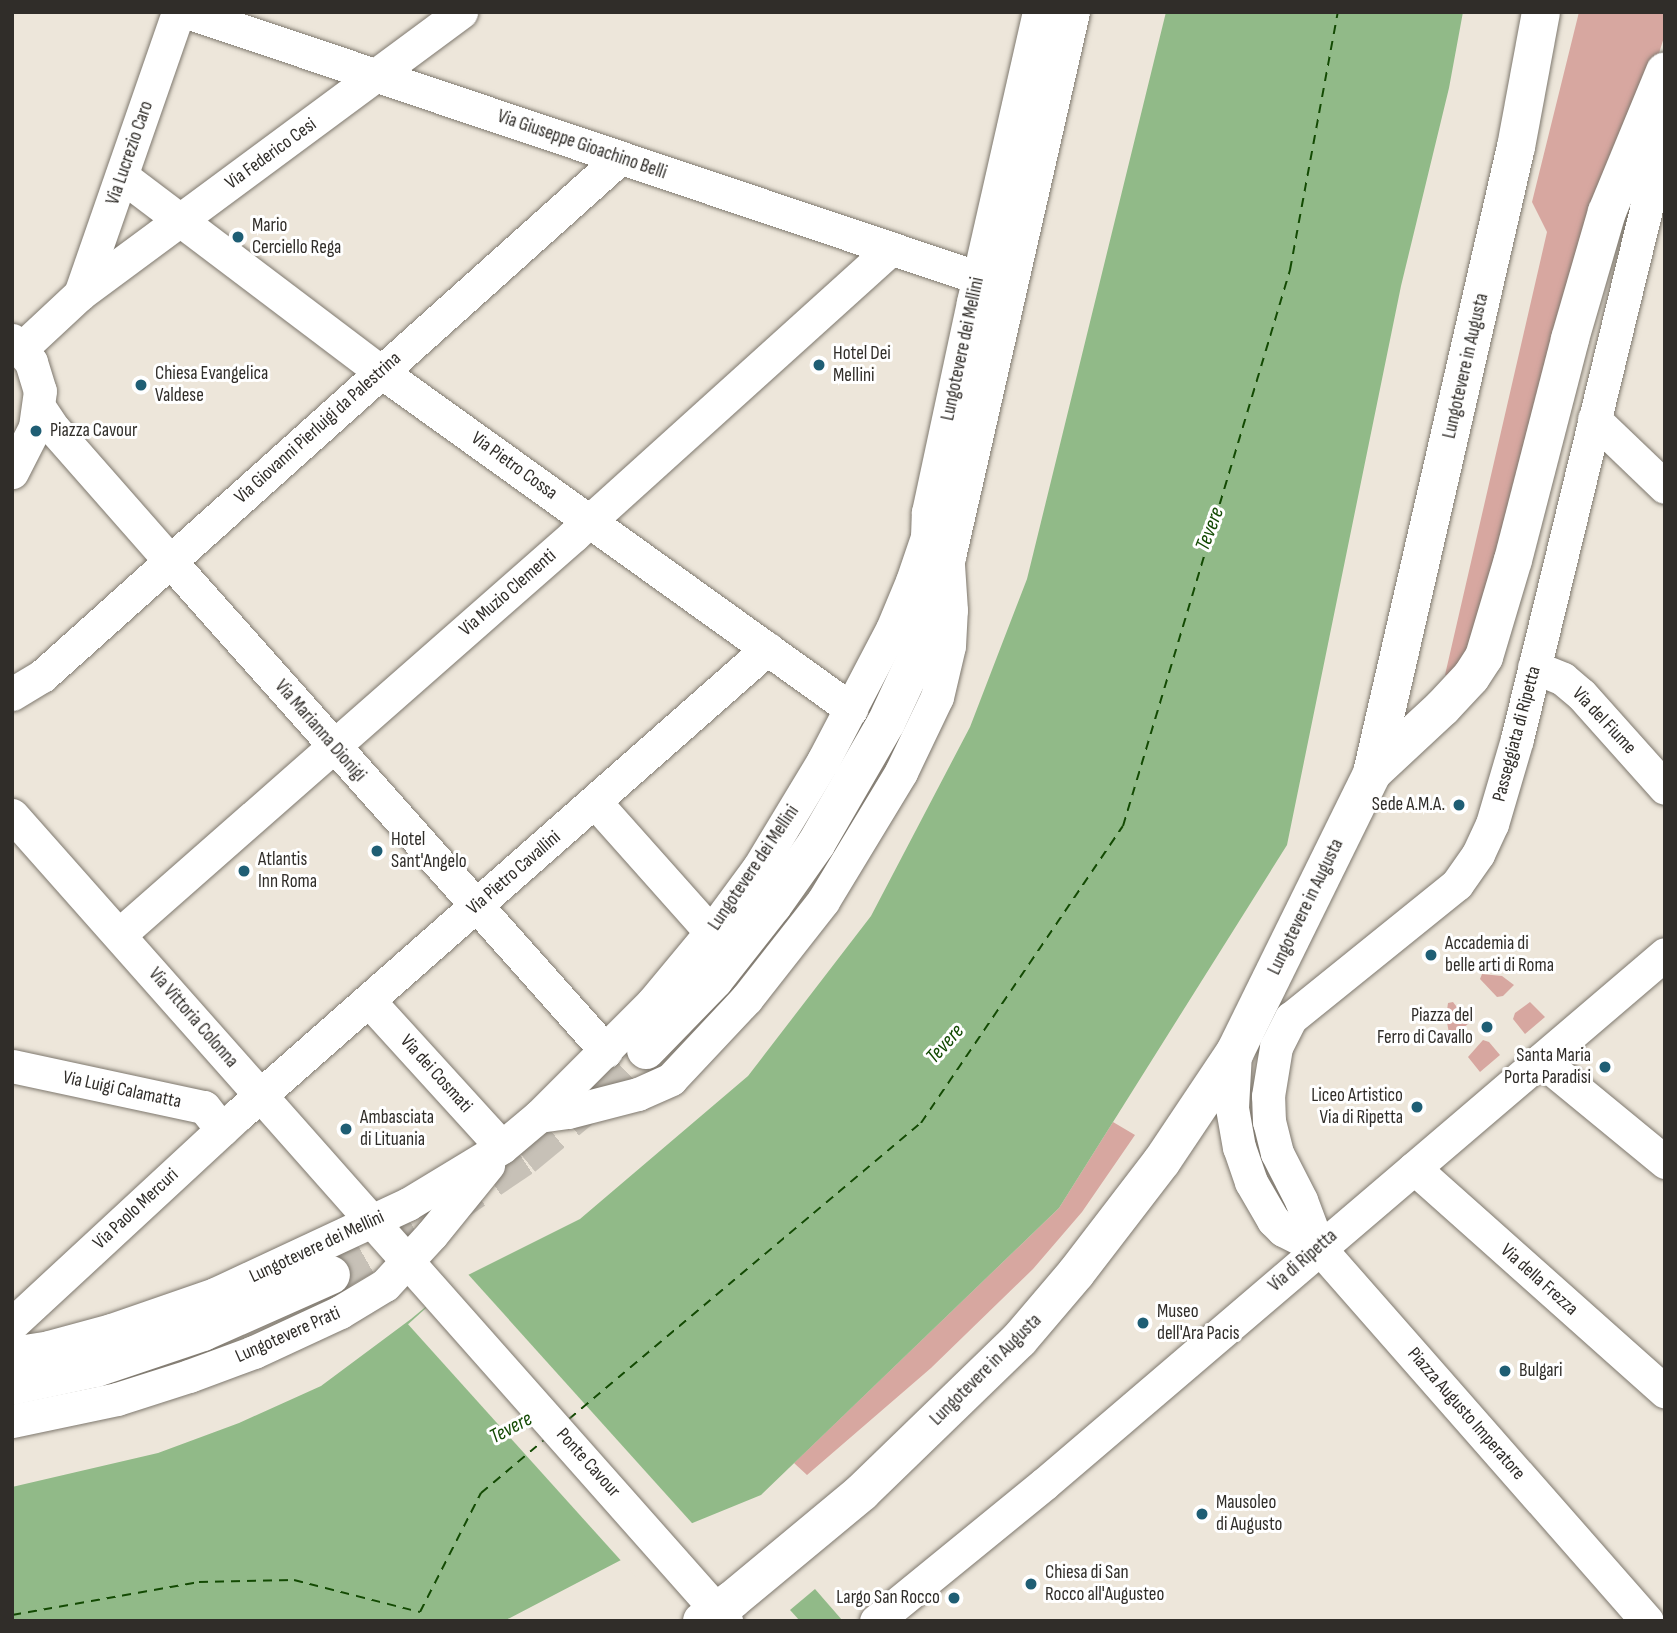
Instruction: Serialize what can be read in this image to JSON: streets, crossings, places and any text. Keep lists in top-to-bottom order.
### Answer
{
  "streets": {
    "main road": ["Lungotevere dei Mellini", "Lungotevere in Augusta", "Lungotevere Prati"],
    "street": [
      "Via Giuseppe Gioachino Belli",
      "Via Lucrezio Caro",
      "Via Federico Cesi",
      "Via Giovanni Pierluigi da Palestrina",
      "Via Pietro Cossa",
      "Via Muzio Clementi",
      "Via del Fiume",
      "Via Marianna Dionigi",
      "Passeggiata di Ripetta",
      "Via Pietro Cavallini",
      "Via Vittoria Colonna",
      "Via dei Cosmati",
      "Via Luigi Calamatta",
      "Via Paolo Mercuri",
      "Via di Ripetta",
      "Via della Frezza",
      "Piazza Augusto Imperatore",
      "Ponte Cavour"
    ]
  },
  "crossings": [
    ["Via Giuseppe Gioachino Belli", "Via Federico Cesi"],
    ["Via Giuseppe Gioachino Belli", "Lungotevere dei Mellini"],
    ["Via Giuseppe Gioachino Belli", "Via Giovanni Pierluigi da Palestrina"],
    ["Via Giuseppe Gioachino Belli", "Via Muzio Clementi"],
    ["Via Lucrezio Caro", "Via Federico Cesi"],
    ["Via Lucrezio Caro", "Via Pietro Cossa"],
    ["Via Federico Cesi", "Via Pietro Cossa"],
    ["Lungotevere dei Mellini", "Via Pietro Cossa"],
    ["Lungotevere dei Mellini", "Via Marianna Dionigi"],
    ["Lungotevere dei Mellini", "Via Vittoria Colonna"],
    ["Lungotevere dei Mellini", "Via dei Cosmati"],
    ["Lungotevere dei Mellini", "Lungotevere Prati"],
    ["Lungotevere dei Mellini", "Ponte Cavour"],
    ["Lungotevere in Augusta", "Ponte Cavour"],
    ["Via Giovanni Pierluigi da Palestrina", "Via Pietro Cossa"],
    ["Via Giovanni Pierluigi da Palestrina", "Via Marianna Dionigi"],
    ["Via Pietro Cossa", "Via Muzio Clementi"],
    ["Via Pietro Cossa", "Via Pietro Cavallini"],
    ["Via Muzio Clementi", "Via Marianna Dionigi"],
    ["Via Muzio Clementi", "Via Vittoria Colonna"],
    ["Via del Fiume", "Passeggiata di Ripetta"],
    ["Via Marianna Dionigi", "Via Pietro Cavallini"],
    ["Passeggiata di Ripetta", "Via di Ripetta"],
    ["Passeggiata di Ripetta", "Piazza Augusto Imperatore"],
    ["Via Pietro Cavallini", "Via Vittoria Colonna"],
    ["Via Pietro Cavallini", "Via dei Cosmati"],
    ["Via Pietro Cavallini", "Via Paolo Mercuri"],
    ["Via Vittoria Colonna", "Via Paolo Mercuri"],
    ["Via Vittoria Colonna", "Ponte Cavour"],
    ["Via dei Cosmati", "Lungotevere Prati"],
    ["Via Luigi Calamatta", "Via Paolo Mercuri"],
    ["Via di Ripetta", "Via della Frezza"],
    ["Via di Ripetta", "Piazza Augusto Imperatore"],
    ["Lungotevere Prati", "Ponte Cavour"]
  ],
  "water": ["Tevere"],
  "places": [
    "Mario Cerciello Rega",
    "Hotel Dei Mellini",
    "Chiesa Evangelica Valdese",
    "Piazza Cavour",
    "Sede A.M.A.",
    "Hotel Sant'Angelo",
    "Atlantis Inn Roma",
    "Accademia di belle arti di Roma",
    "Piazza del Ferro di Cavallo",
    "Santa Maria Porta Paradisi",
    "Liceo Artistico Via di Ripetta",
    "Ambasciata di Lituania",
    "Museo dell'Ara Pacis",
    "Bulgari",
    "Mausoleo di Augusto",
    "Chiesa di San Rocco all'Augusteo",
    "Largo San Rocco"
  ]
}
